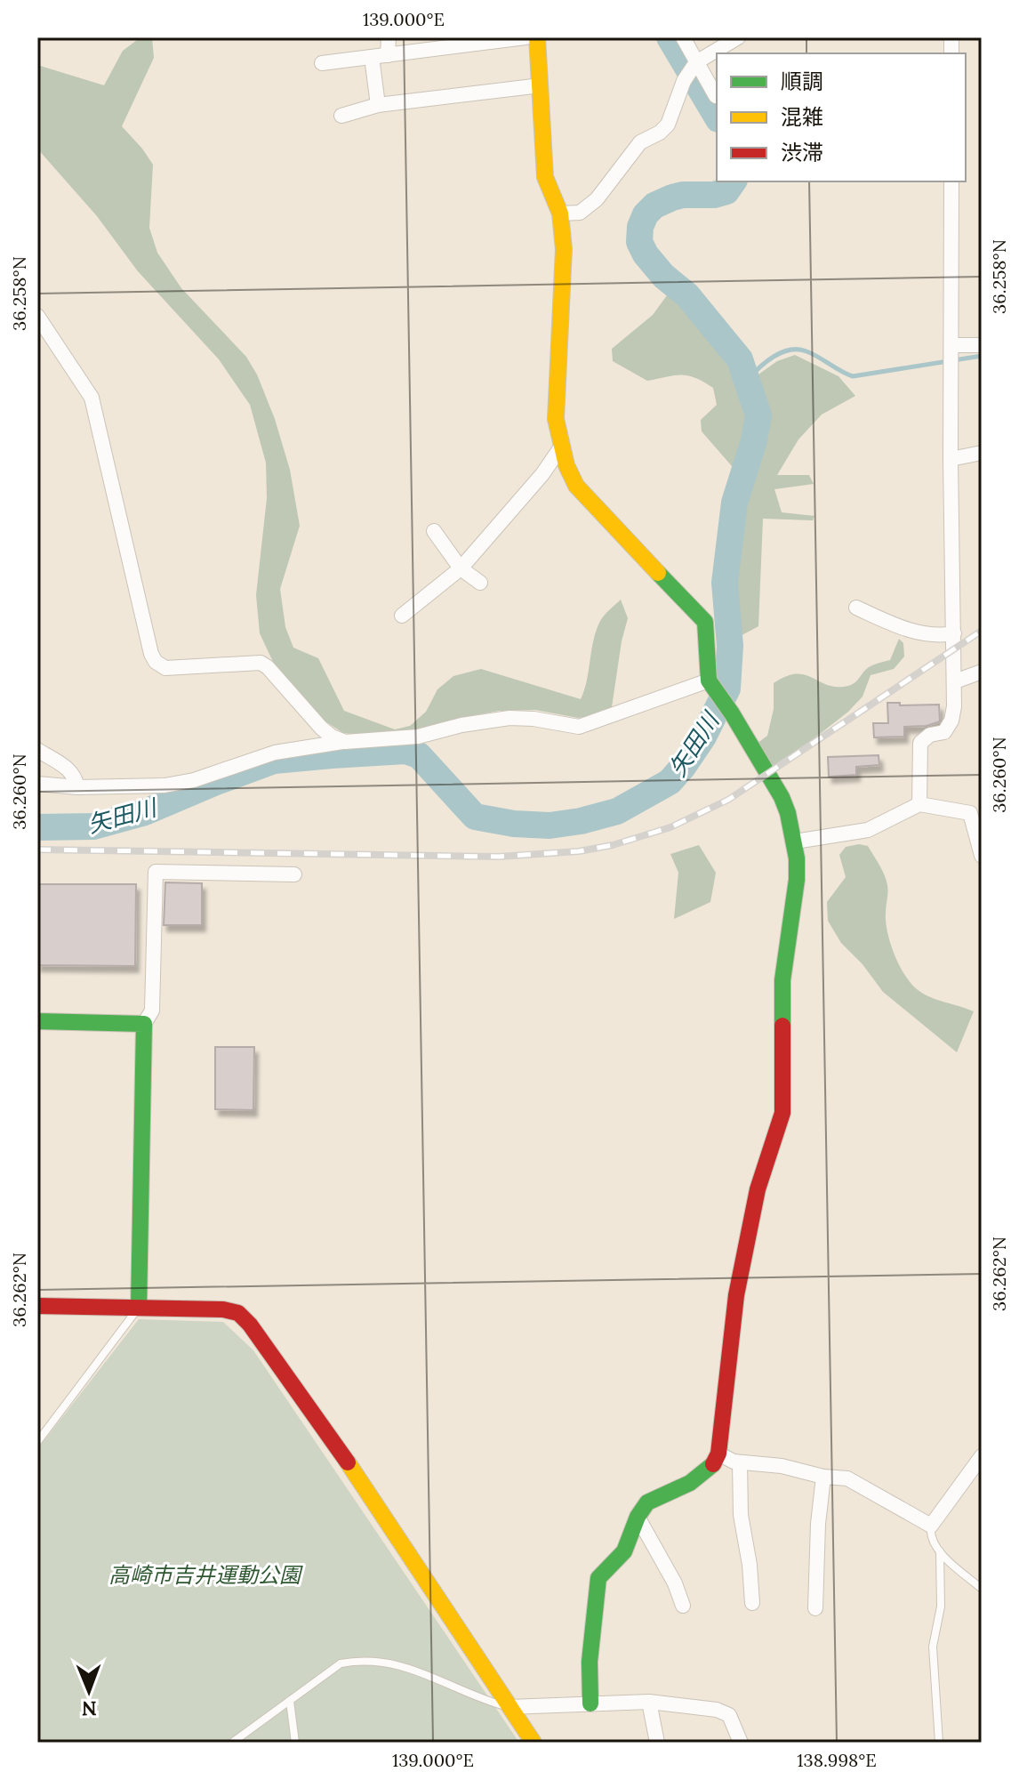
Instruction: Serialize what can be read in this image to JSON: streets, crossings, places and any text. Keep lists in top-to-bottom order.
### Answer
{
  "water": ["矢田川"],
  "parks": ["高崎市吉井運動公園"],
  "legend": ["順調", "混雑", "渋滞"],
  "north": "bottom",
  "coordinates": [
    "139.000°E",
    "36.258°N",
    "36.260°N",
    "36.262°N",
    "138.998°E"
  ]
}
